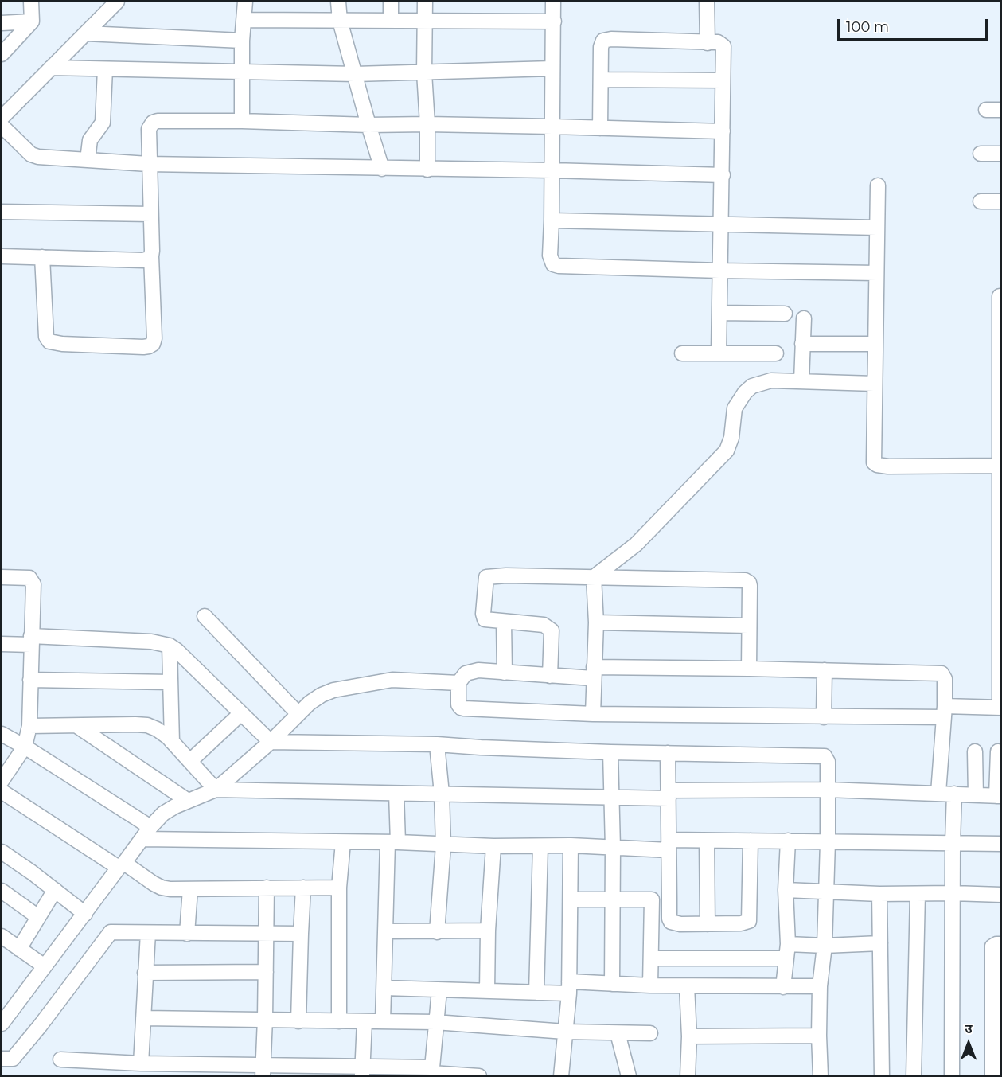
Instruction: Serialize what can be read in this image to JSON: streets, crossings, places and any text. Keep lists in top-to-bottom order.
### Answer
{
  "scale_bar": "100 m",
  "north": "top"
}
